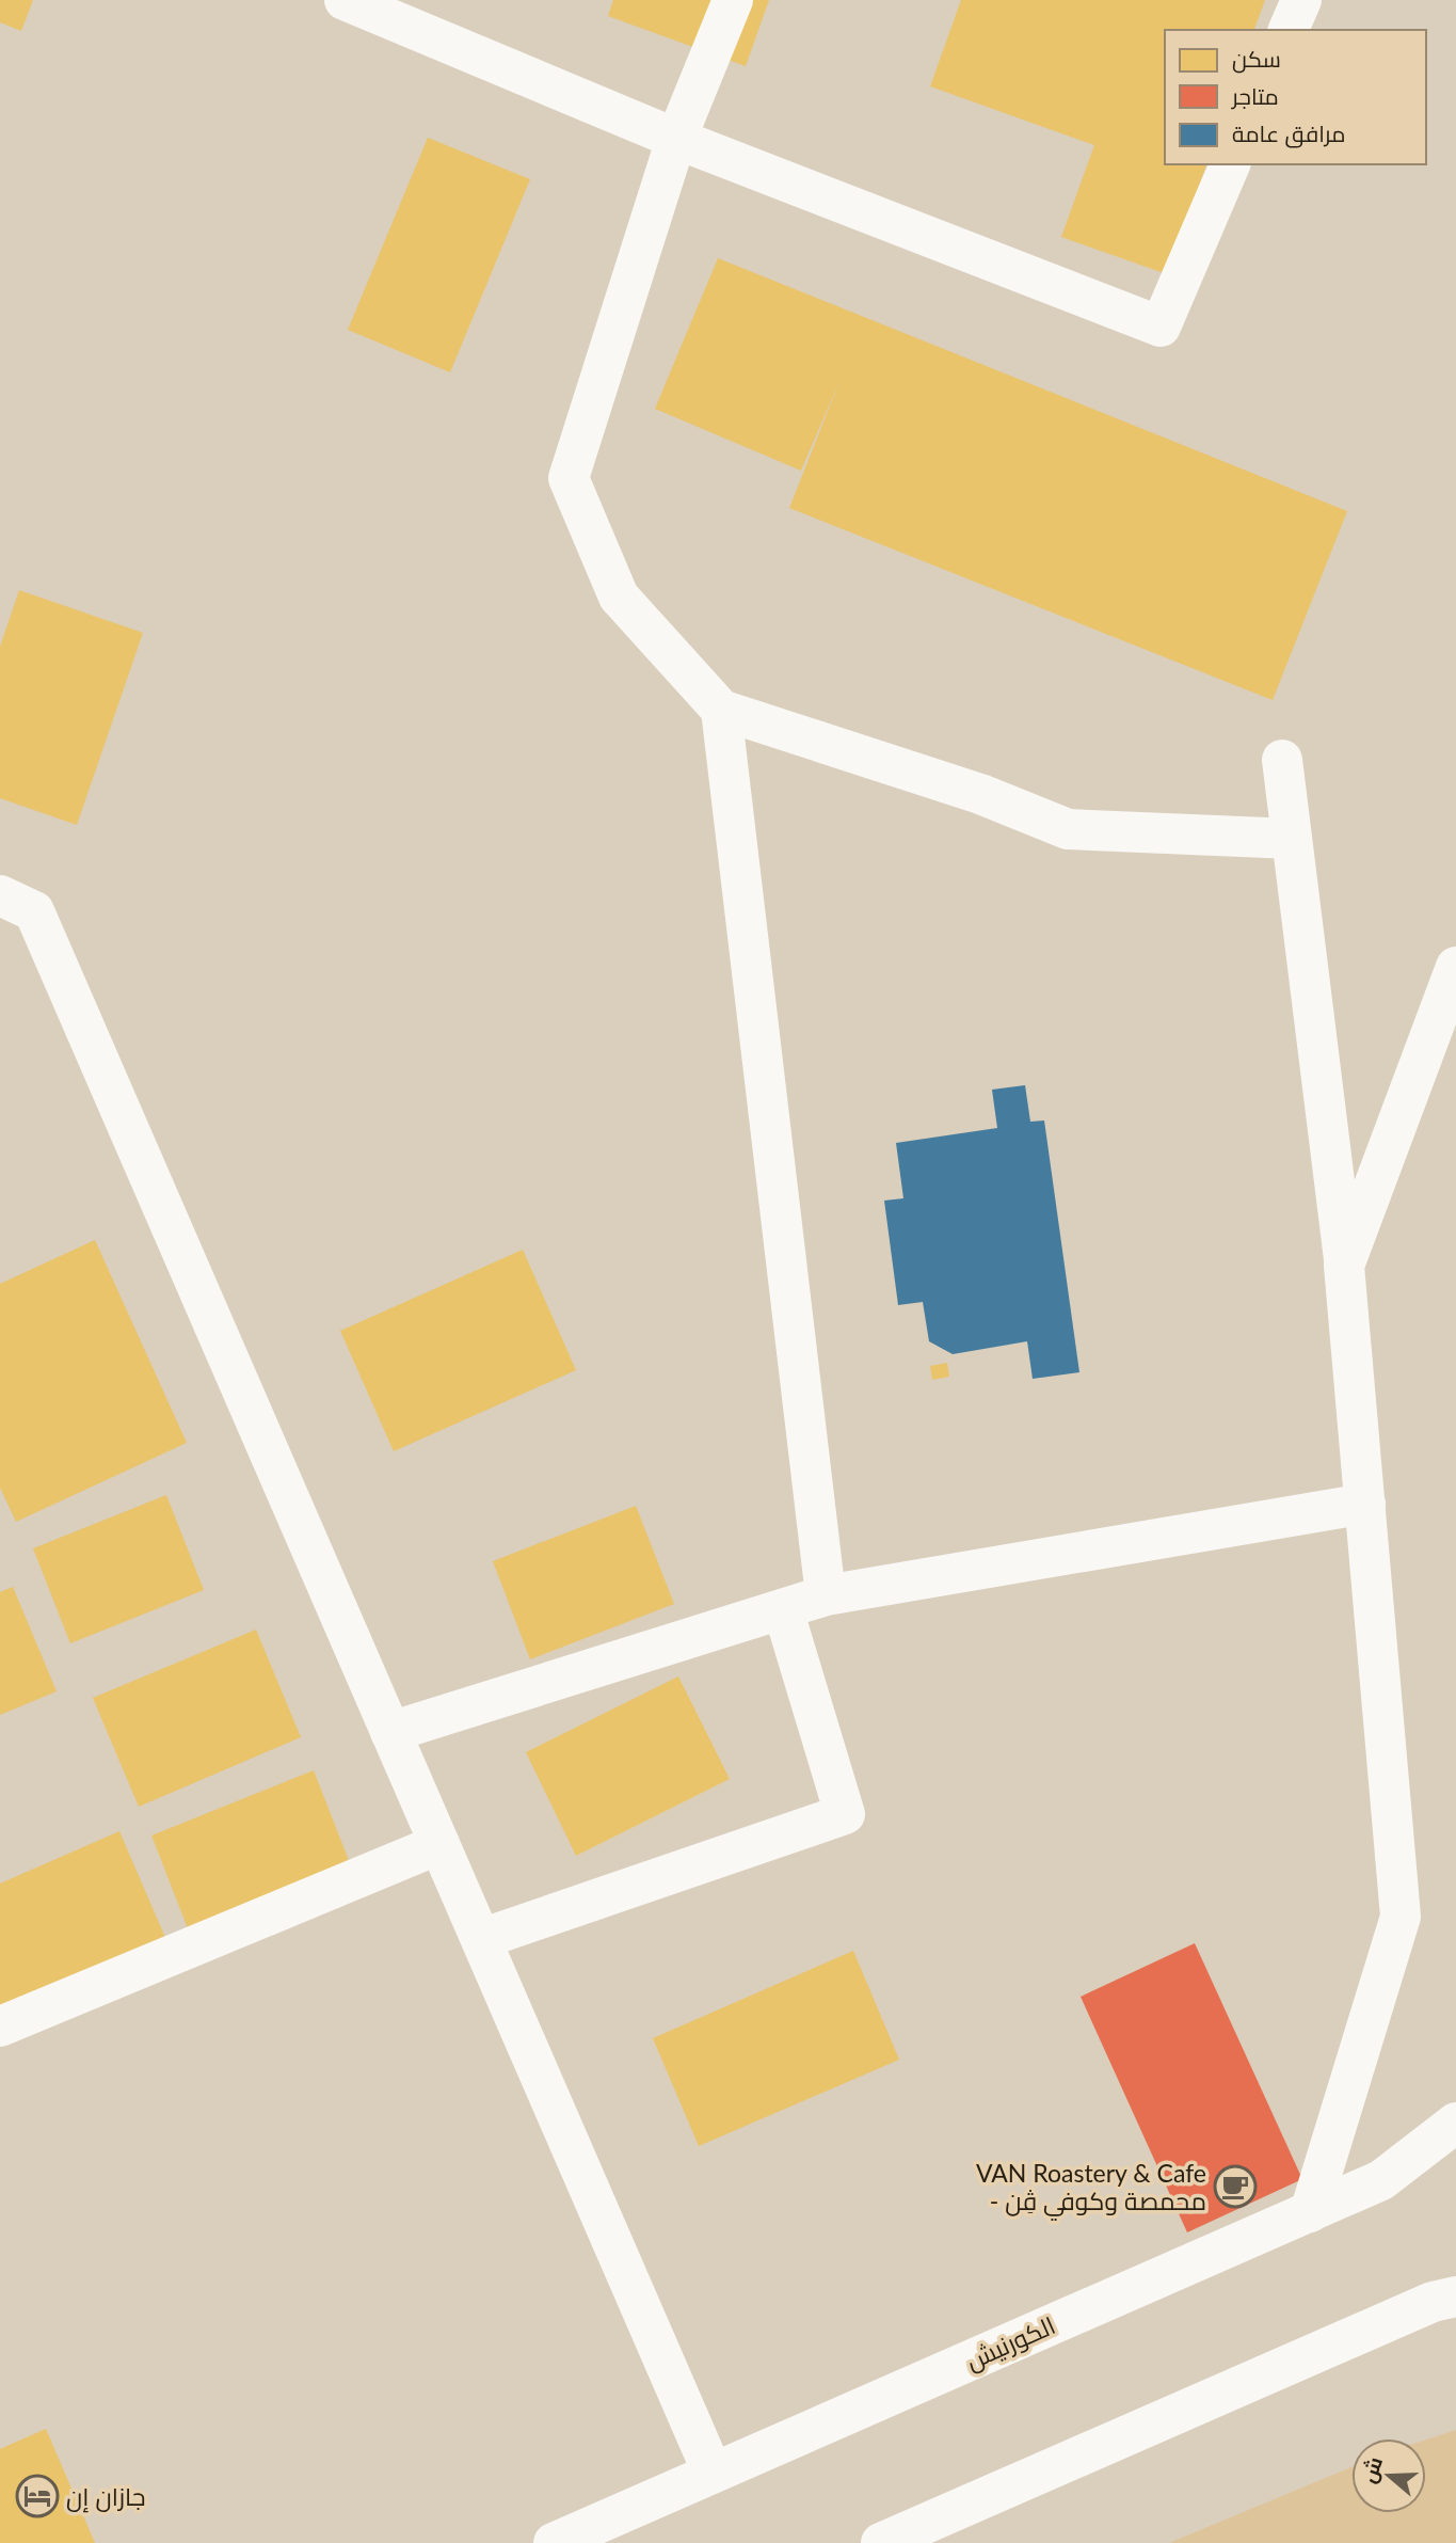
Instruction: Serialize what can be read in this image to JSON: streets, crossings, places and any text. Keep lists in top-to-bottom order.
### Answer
{
  "streets": {
    "street": ["الكورنيش"]
  },
  "places": {
    "cafe": ["VAN Roastery & Cafe - محمصة وكوفي ڤِن"],
    "hotel": ["جازان إن"]
  },
  "legend": ["سكن", "متاجر", "مرافق عامة"],
  "north": "left"
}
